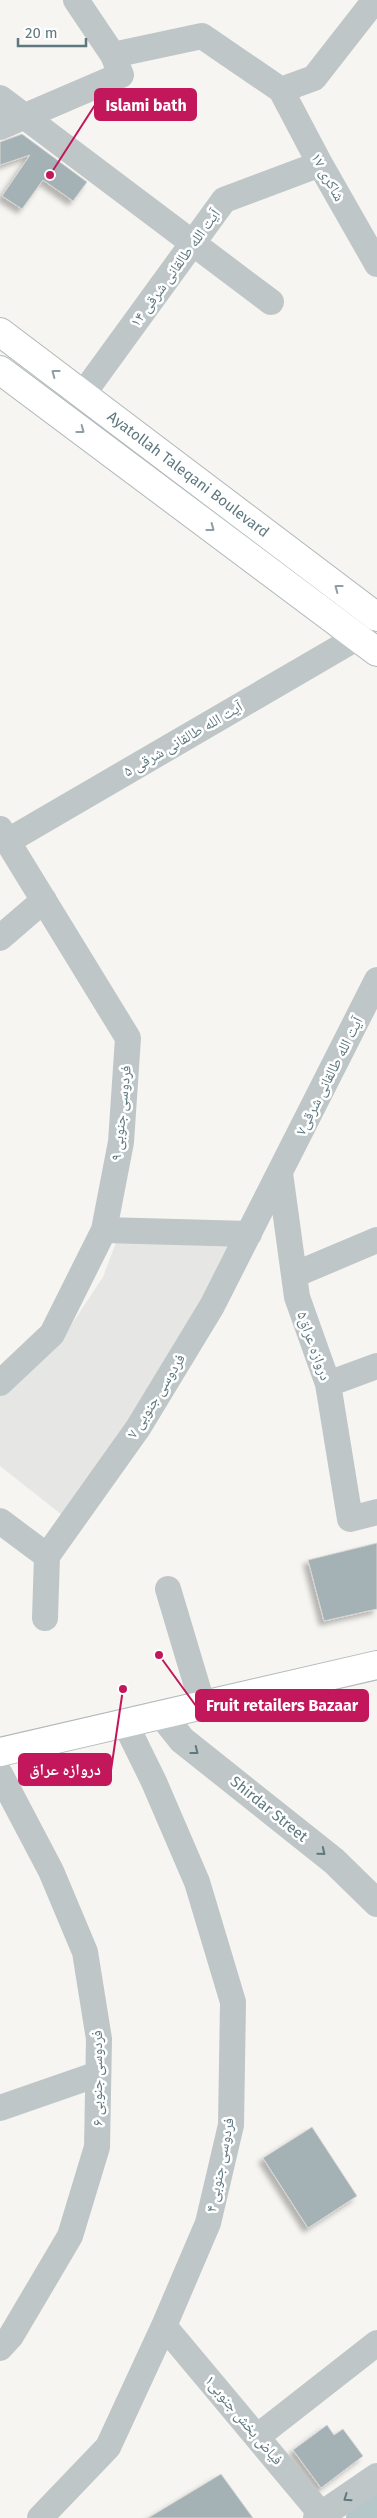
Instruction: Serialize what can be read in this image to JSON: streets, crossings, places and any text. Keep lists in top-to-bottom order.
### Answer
{
  "streets": {
    "main road": ["Ayatollah Taleqani Boulevard"],
    "street": [
      "شاکری ۱۷",
      "آیت الله طالقانی شرقی ۱۴",
      "آیت الله طالقانی شرقی ۵",
      "آیت الله طالقانی شرقی۷",
      "فردوسی جنوبی ۹",
      "دروازه عراق۵",
      "فردوسی جنوبی ۷",
      "Shirdar Street",
      "فردوسی جنوبی ۶",
      "فردوسی جنوبی ۴",
      "فیاض بخش جنوبی۱"
    ]
  },
  "crossings": [
    ["شاکری ۱۷", "آیت الله طالقانی شرقی ۱۴"],
    ["آیت الله طالقانی شرقی ۱۴", "Ayatollah Taleqani Boulevard"],
    ["Ayatollah Taleqani Boulevard", "آیت الله طالقانی شرقی ۵"],
    ["آیت الله طالقانی شرقی ۵", "فردوسی جنوبی ۹"],
    ["آیت الله طالقانی شرقی۷", "دروازه عراق۵"],
    ["آیت الله طالقانی شرقی۷", "فردوسی جنوبی ۷"],
    ["دروازه عراق۵", "فردوسی جنوبی ۷"],
    ["فردوسی جنوبی ۴", "فیاض بخش جنوبی۱"]
  ],
  "one_way": ["Shirdar Street"],
  "places": ["Islami bath", "Fruit retailers Bazaar", "دروازه عراق"],
  "scale_bar": "20 m"
}
